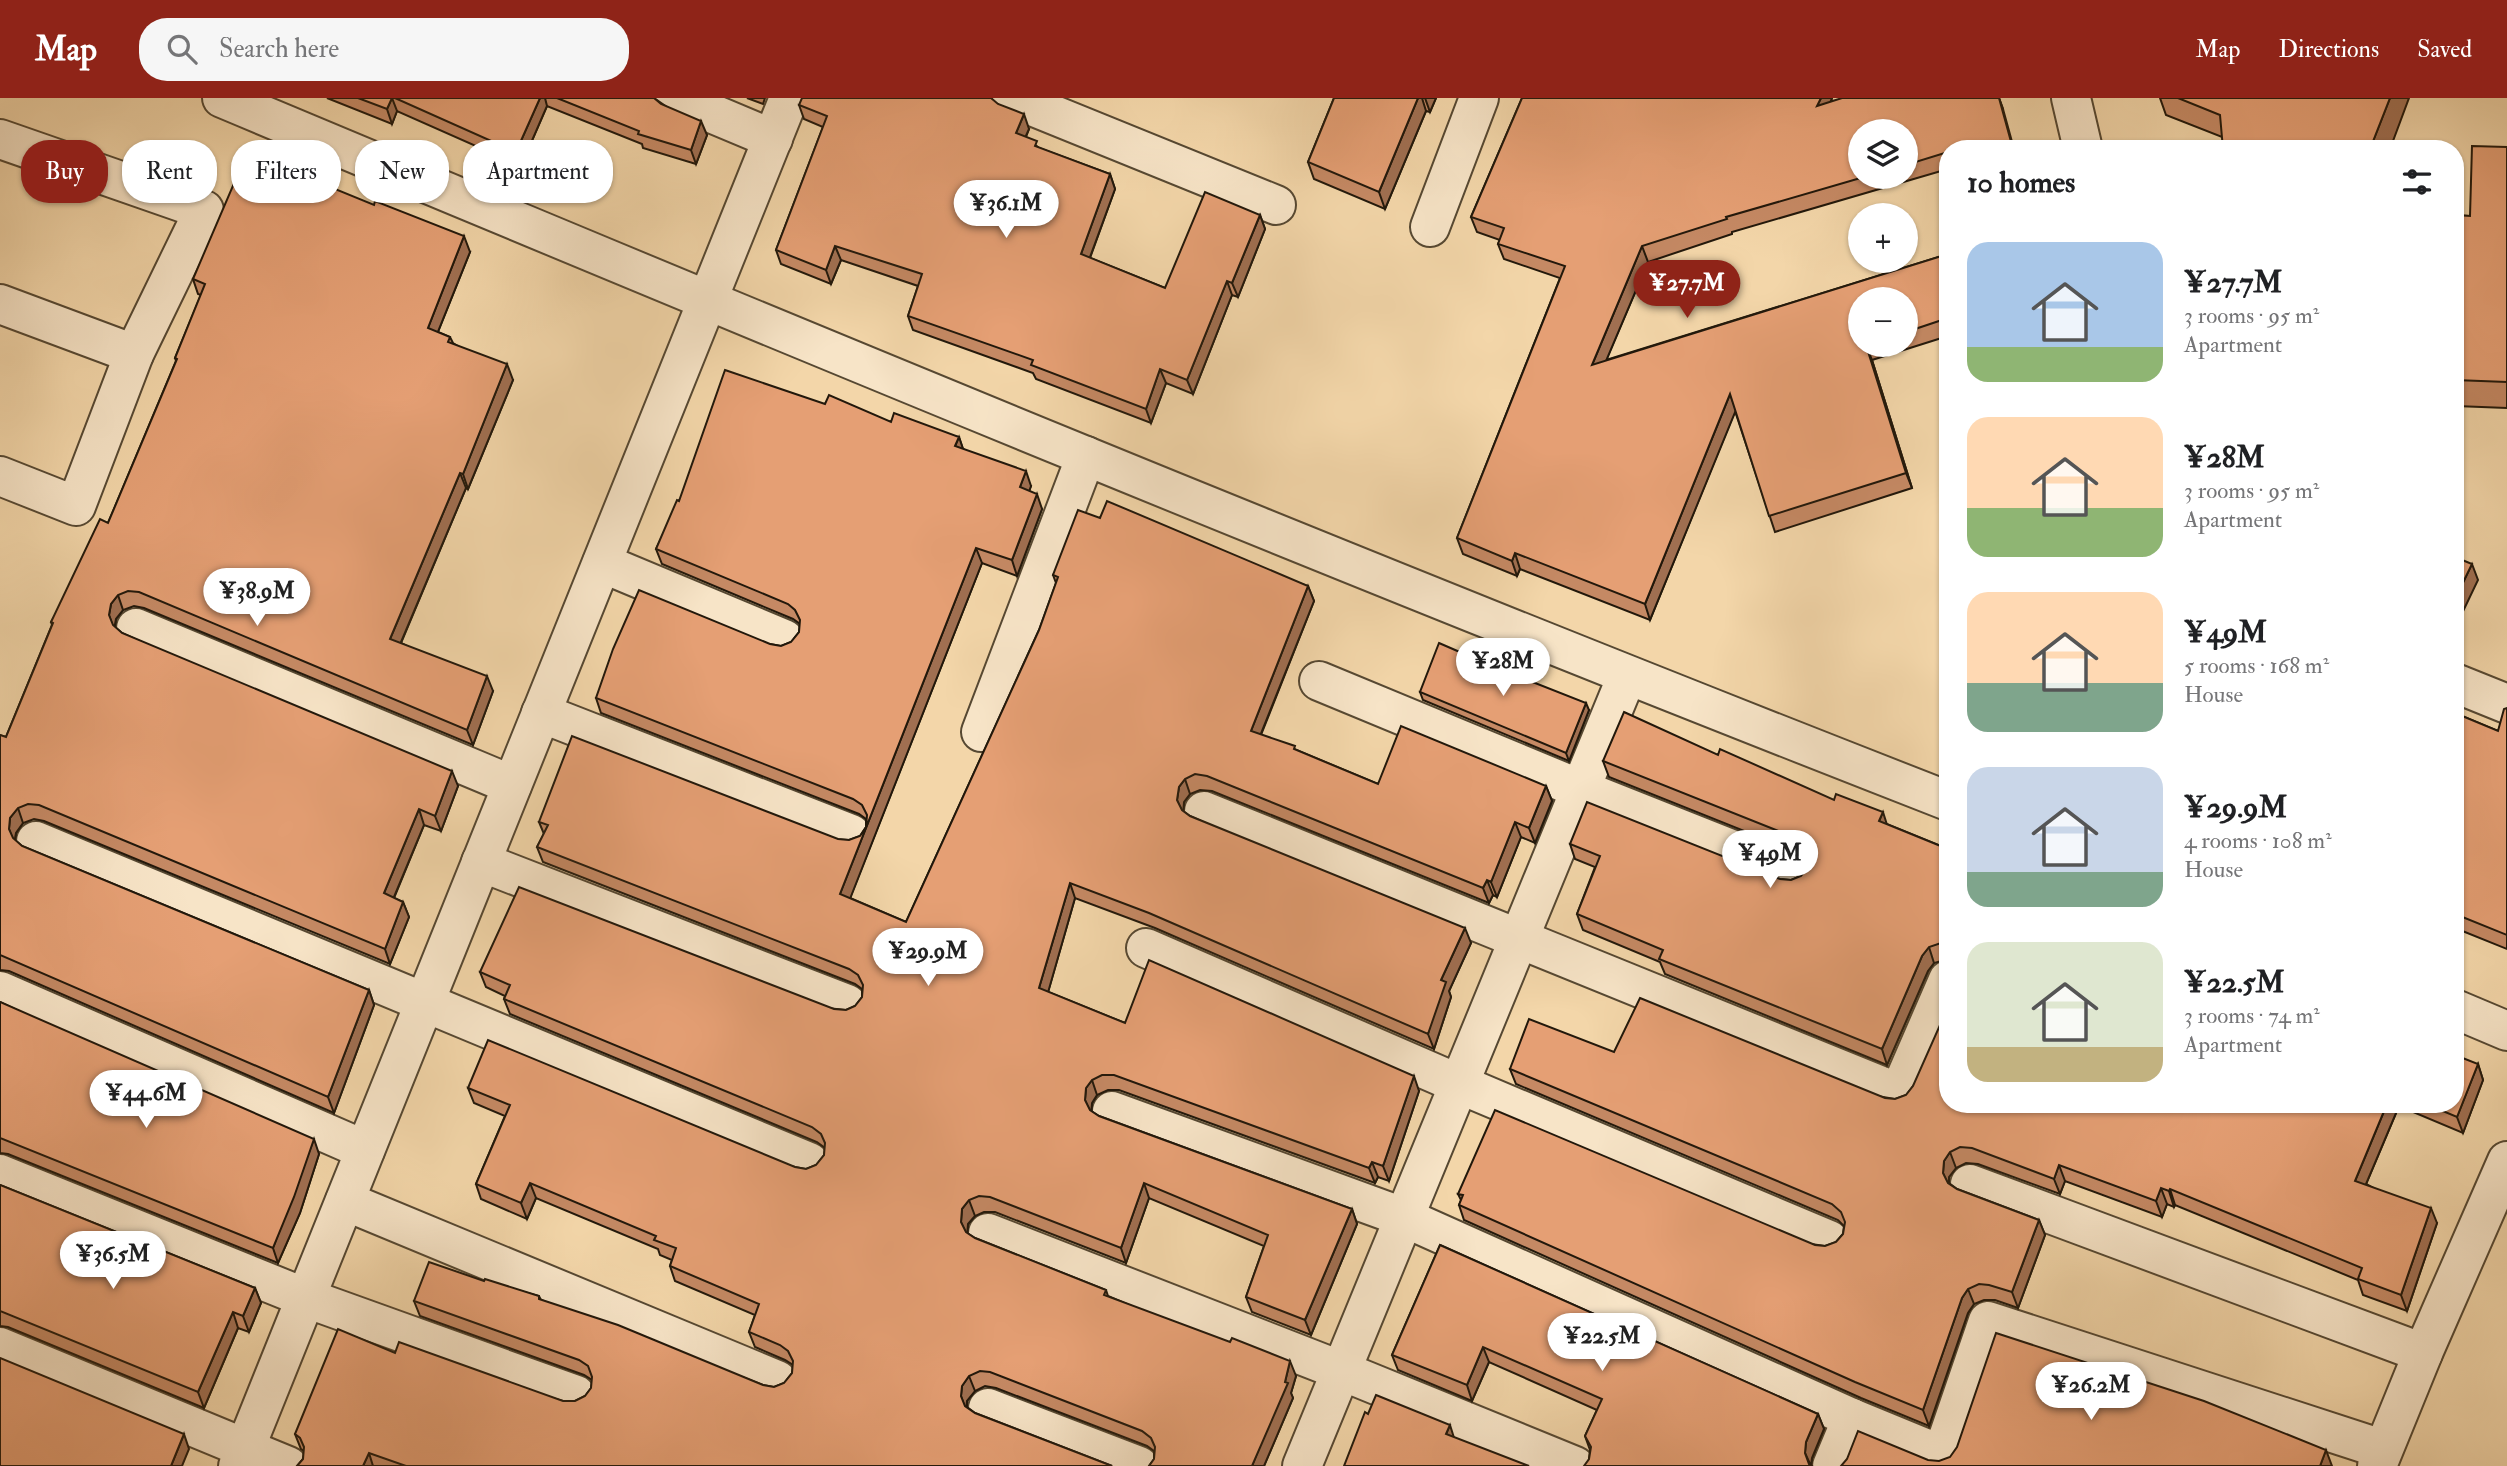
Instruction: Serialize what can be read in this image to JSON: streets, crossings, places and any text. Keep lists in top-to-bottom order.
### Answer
{
  "page": {
    "header": "Map",
    "search": "Search here",
    "nav": ["Map", "Directions", "Saved"],
    "map_buttons": ["+", "−"],
    "chip": [
      "Buy",
      "Rent",
      "Filters",
      "New",
      "Apartment"
    ],
    "heading": "10 homes",
    "price": [
      "¥36.1M",
      "¥27.7M",
      "¥38.9M",
      "¥28M",
      "¥49M",
      "¥29.9M",
      "¥44.6M",
      "¥36.5M",
      "¥22.5M",
      "¥26.2M"
    ],
    "list": [
      {
        "name": "¥27.7M",
        "note": "3 rooms · 95 m² · Apartment"
      },
      {
        "name": "¥28M",
        "note": "3 rooms · 95 m² · Apartment"
      },
      {
        "name": "¥49M",
        "note": "5 rooms · 168 m² · House"
      },
      {
        "name": "¥29.9M",
        "note": "4 rooms · 108 m² · House"
      },
      {
        "name": "¥22.5M",
        "note": "3 rooms · 74 m² · Apartment"
      }
    ]
  }
}
